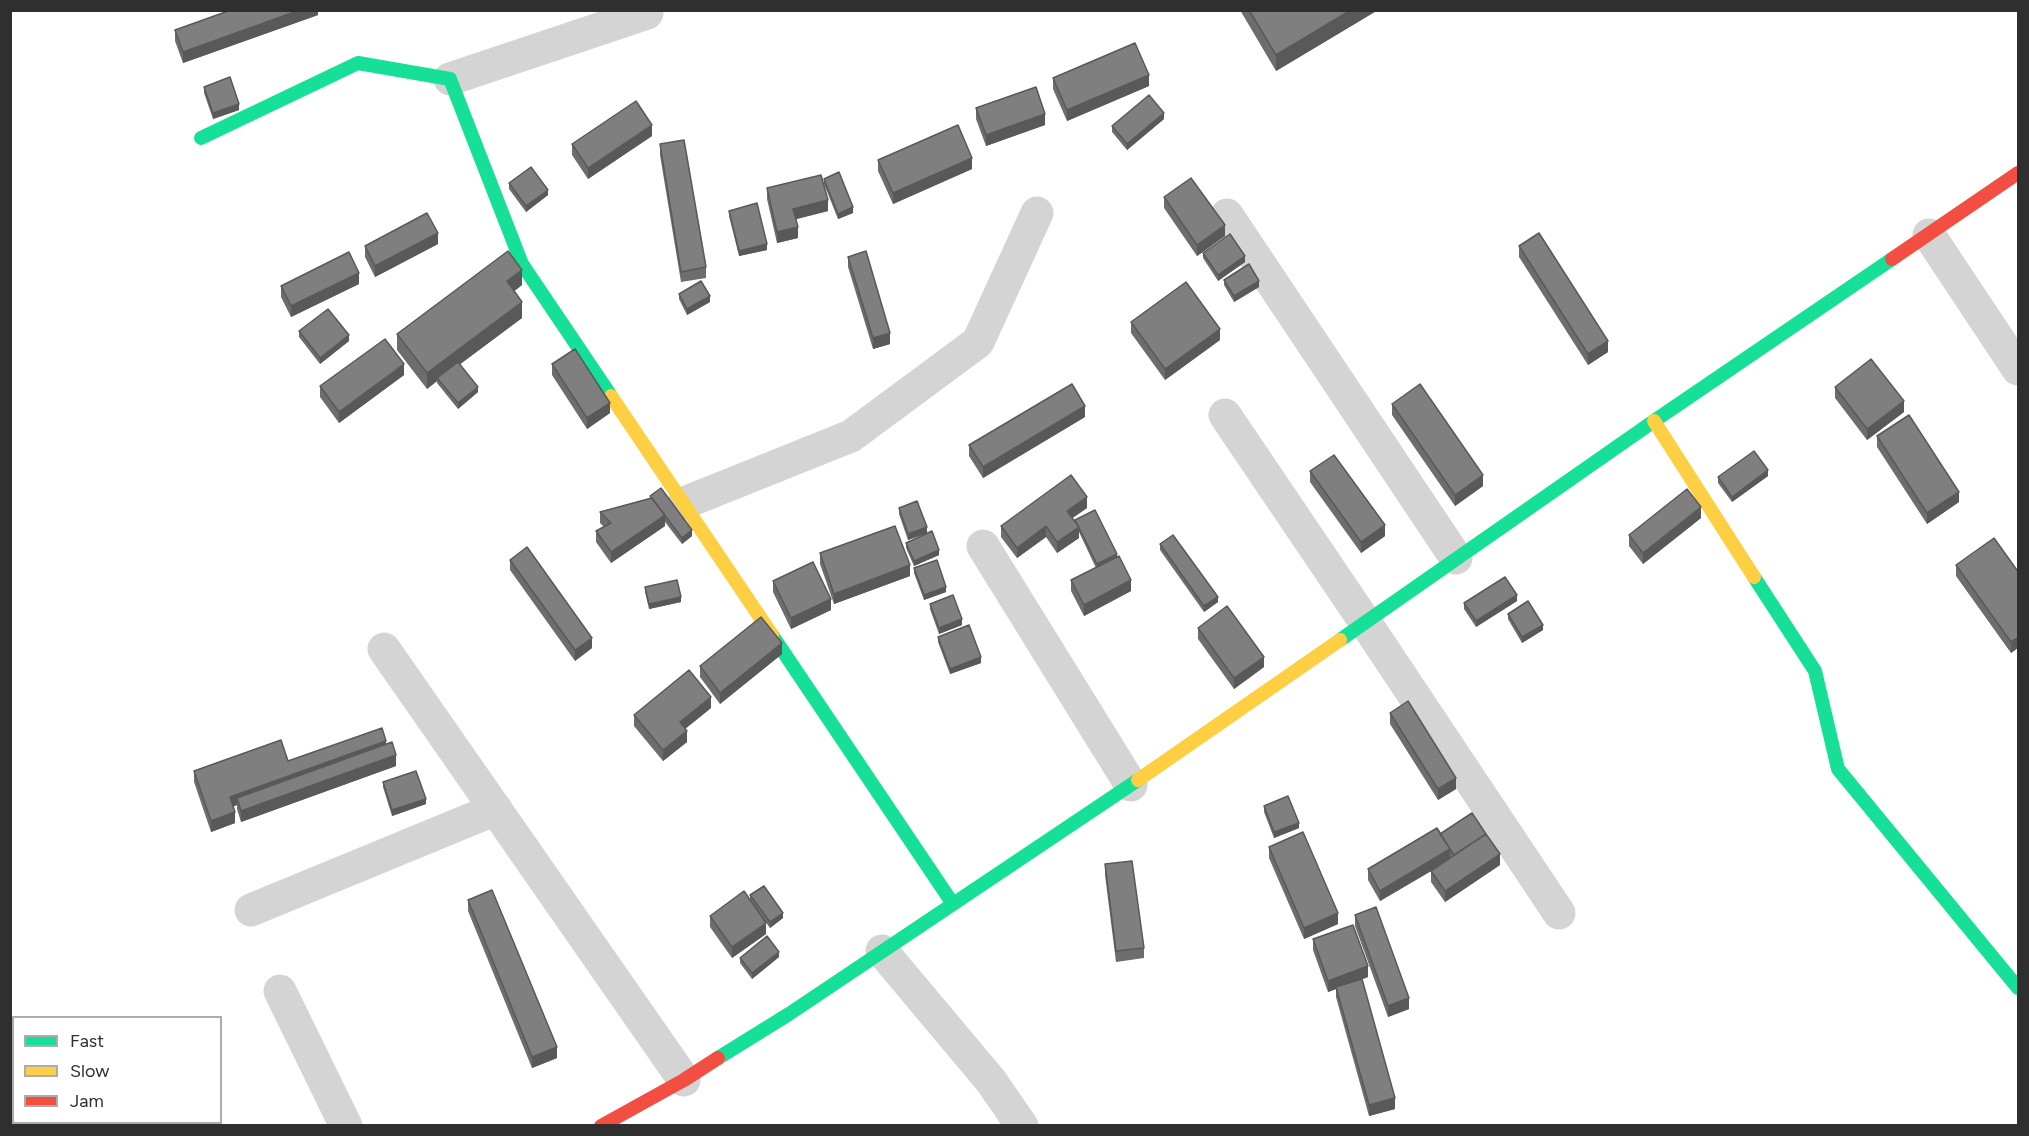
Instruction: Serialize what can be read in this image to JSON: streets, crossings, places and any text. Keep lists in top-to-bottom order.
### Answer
{
  "legend": ["Fast", "Slow", "Jam"]
}
